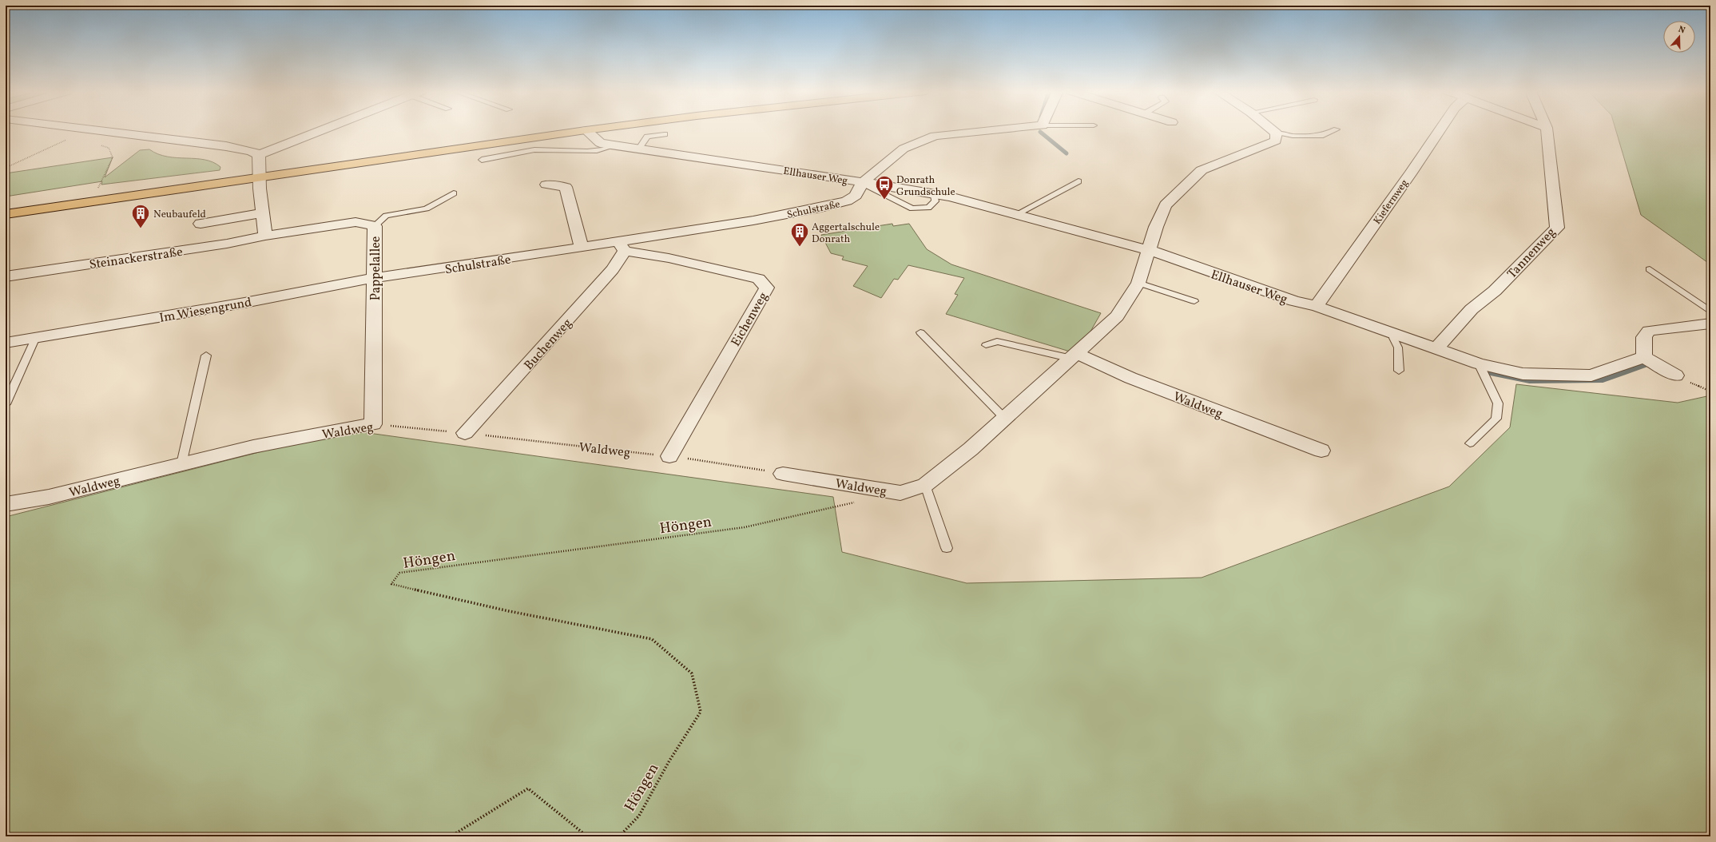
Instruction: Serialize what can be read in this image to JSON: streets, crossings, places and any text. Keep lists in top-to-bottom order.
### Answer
{
  "streets": {
    "street": [
      "Ellhauser Weg",
      "Kiefernweg",
      "Schulstraße",
      "Tannenweg",
      "Steinackerstraße",
      "Pappelallee",
      "Im Wiesengrund",
      "Eichenweg",
      "Buchenweg",
      "Waldweg"
    ],
    "path": ["Höngen"]
  },
  "crossings": [
    ["Ellhauser Weg", "Kiefernweg"],
    ["Ellhauser Weg", "Schulstraße"],
    ["Ellhauser Weg", "Tannenweg"],
    ["Ellhauser Weg", "Waldweg"],
    ["Schulstraße", "Pappelallee"],
    ["Schulstraße", "Im Wiesengrund"],
    ["Schulstraße", "Eichenweg"],
    ["Schulstraße", "Buchenweg"],
    ["Steinackerstraße", "Pappelallee"],
    ["Pappelallee", "Im Wiesengrund"],
    ["Pappelallee", "Waldweg"],
    ["Eichenweg", "Buchenweg"],
    ["Eichenweg", "Waldweg"],
    ["Buchenweg", "Waldweg"]
  ],
  "places": {
    "bus stop": ["Donrath Grundschule"],
    "building": ["Neubaufeld", "Aggertalschule Donrath"]
  },
  "north": "top"
}
